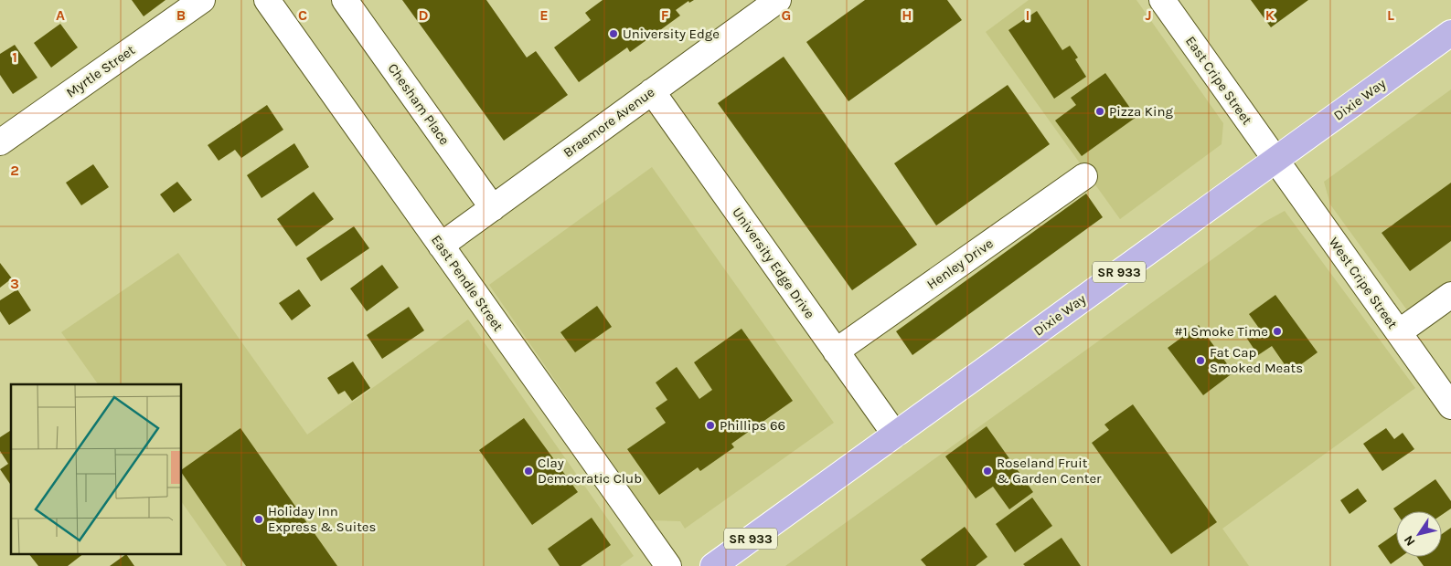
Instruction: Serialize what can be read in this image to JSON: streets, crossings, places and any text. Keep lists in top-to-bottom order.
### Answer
{
  "streets": {
    "main road": ["Dixie Way", "SR 933"],
    "street": [
      "Myrtle Street",
      "East Cripe Street",
      "Chesham Place",
      "Braemore Avenue",
      "University Edge Drive",
      "Henley Drive",
      "East Pendle Street",
      "West Cripe Street"
    ]
  },
  "crossings": [
    ["East Cripe Street", "Dixie Way"],
    ["East Cripe Street", "West Cripe Street"],
    ["Dixie Way", "University Edge Drive"],
    ["Dixie Way", "West Cripe Street"],
    ["Chesham Place", "Braemore Avenue"],
    ["Braemore Avenue", "University Edge Drive"],
    ["Braemore Avenue", "East Pendle Street"],
    ["University Edge Drive", "Henley Drive"]
  ],
  "places": [
    "University Edge",
    "Pizza King",
    "#1 Smoke Time",
    "Fat Cap Smoked Meats",
    "Phillips 66",
    "Clay Democratic Club",
    "Roseland Fruit & Garden Center",
    "Holiday Inn Express & Suites"
  ],
  "north": "bottom left",
  "grid": {
    "columns": [
      "A",
      "B",
      "C",
      "D",
      "E",
      "F",
      "G",
      "H",
      "I",
      "J",
      "K",
      "L"
    ],
    "rows": ["1", "2", "3"]
  }
}
